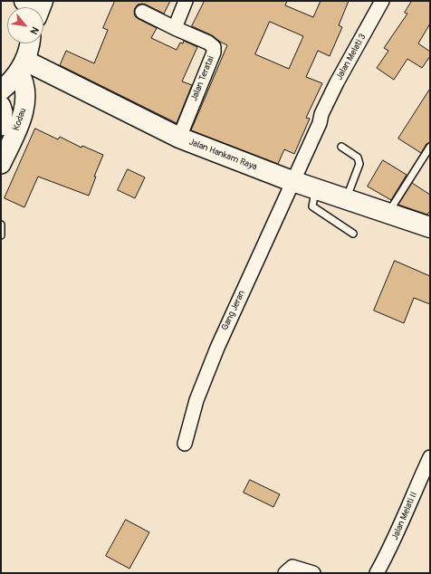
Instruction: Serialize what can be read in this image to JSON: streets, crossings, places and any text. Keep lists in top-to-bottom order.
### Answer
{
  "streets": {
    "main road": ["Kodau", "Jalan Hankam Raya"],
    "street": [
      "Jalan Melati 3",
      "Jalan Teratai",
      "Gang Jeran",
      "Jalan Melati II"
    ]
  },
  "crossings": [
    ["Jalan Melati 3", "Jalan Hankam Raya"],
    ["Jalan Melati 3", "Gang Jeran"],
    ["Jalan Teratai", "Jalan Hankam Raya"],
    ["Kodau", "Jalan Hankam Raya"],
    ["Jalan Hankam Raya", "Gang Jeran"]
  ],
  "north": "bottom right"
}
